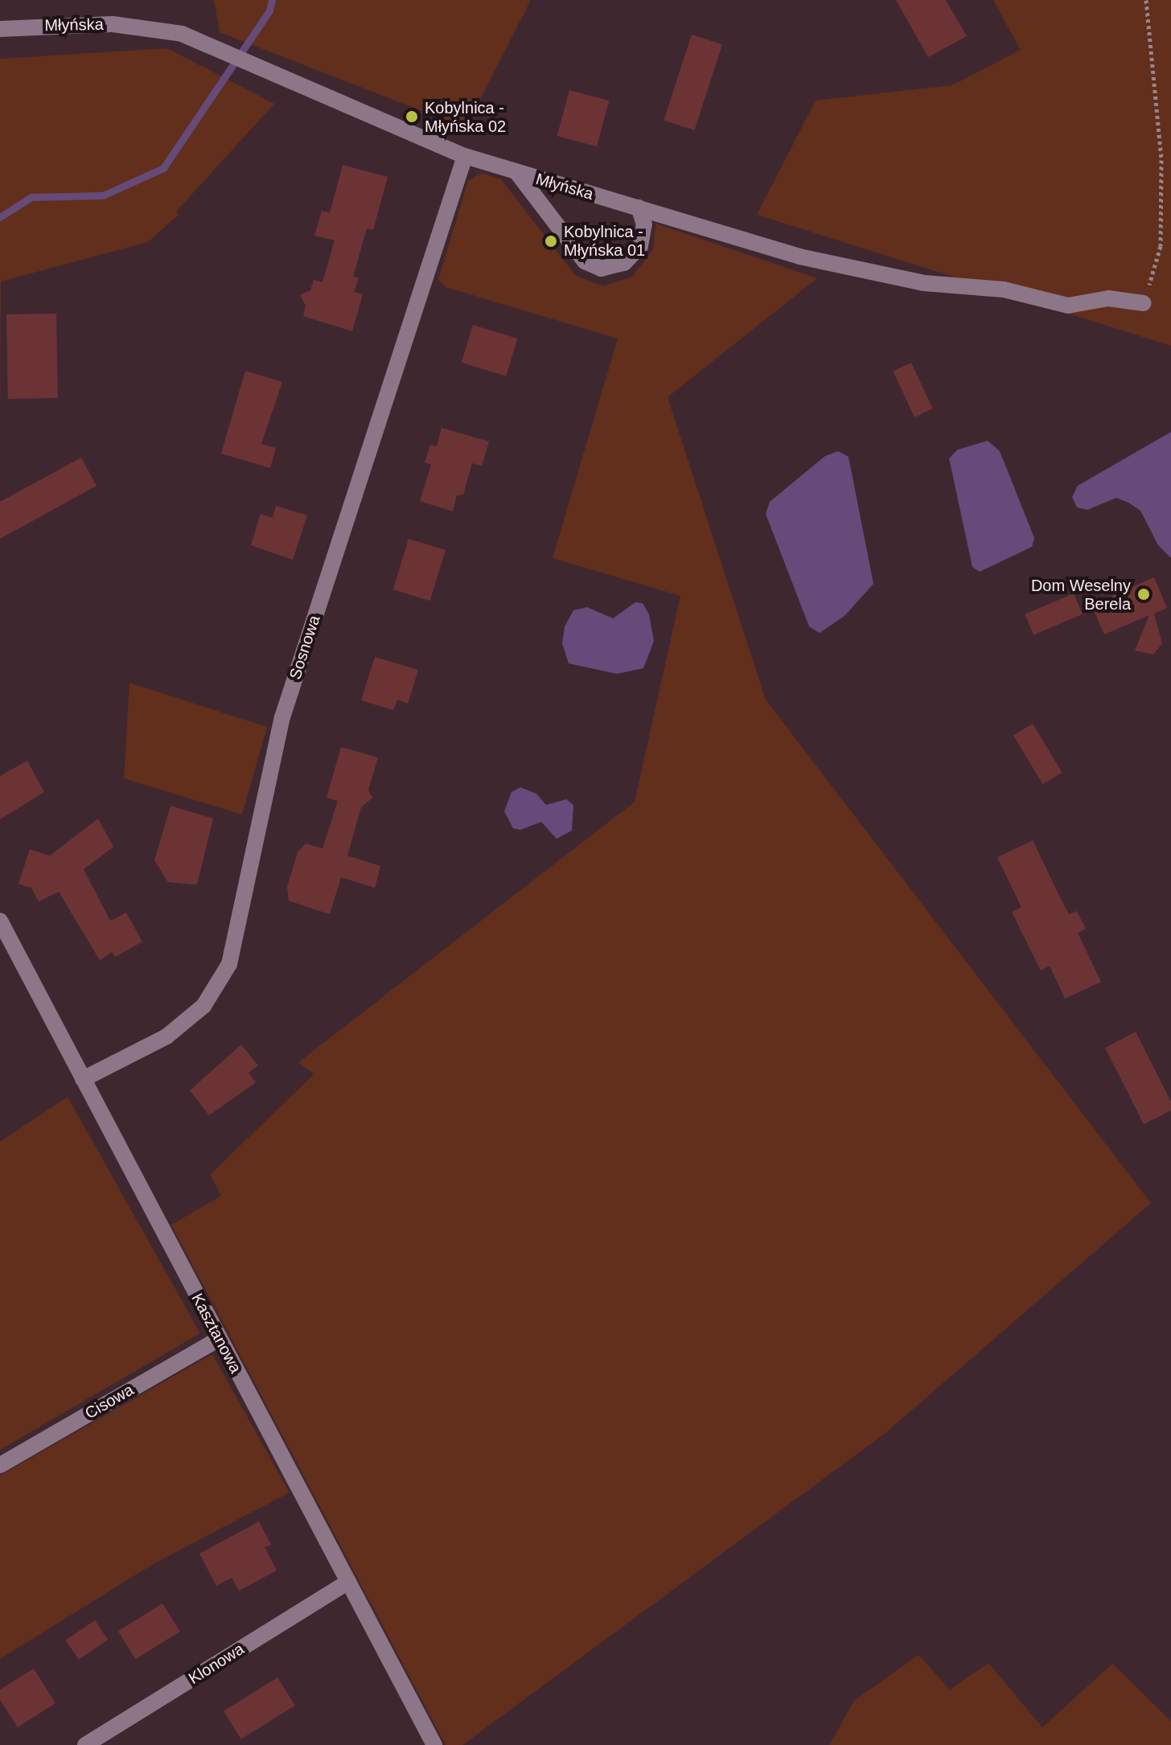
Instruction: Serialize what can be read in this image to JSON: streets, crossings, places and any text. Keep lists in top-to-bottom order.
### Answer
{
  "streets": {
    "street": [
      "Młyńska",
      "Sosnowa",
      "Kasztanowa",
      "Cisowa",
      "Klonowa"
    ]
  },
  "crossings": [
    ["Młyńska", "Sosnowa"],
    ["Sosnowa", "Kasztanowa"],
    ["Kasztanowa", "Cisowa"],
    ["Kasztanowa", "Klonowa"]
  ],
  "places": ["Kobylnica - Młyńska 02", "Kobylnica - Młyńska 01", "Dom Weselny Berela"]
}
